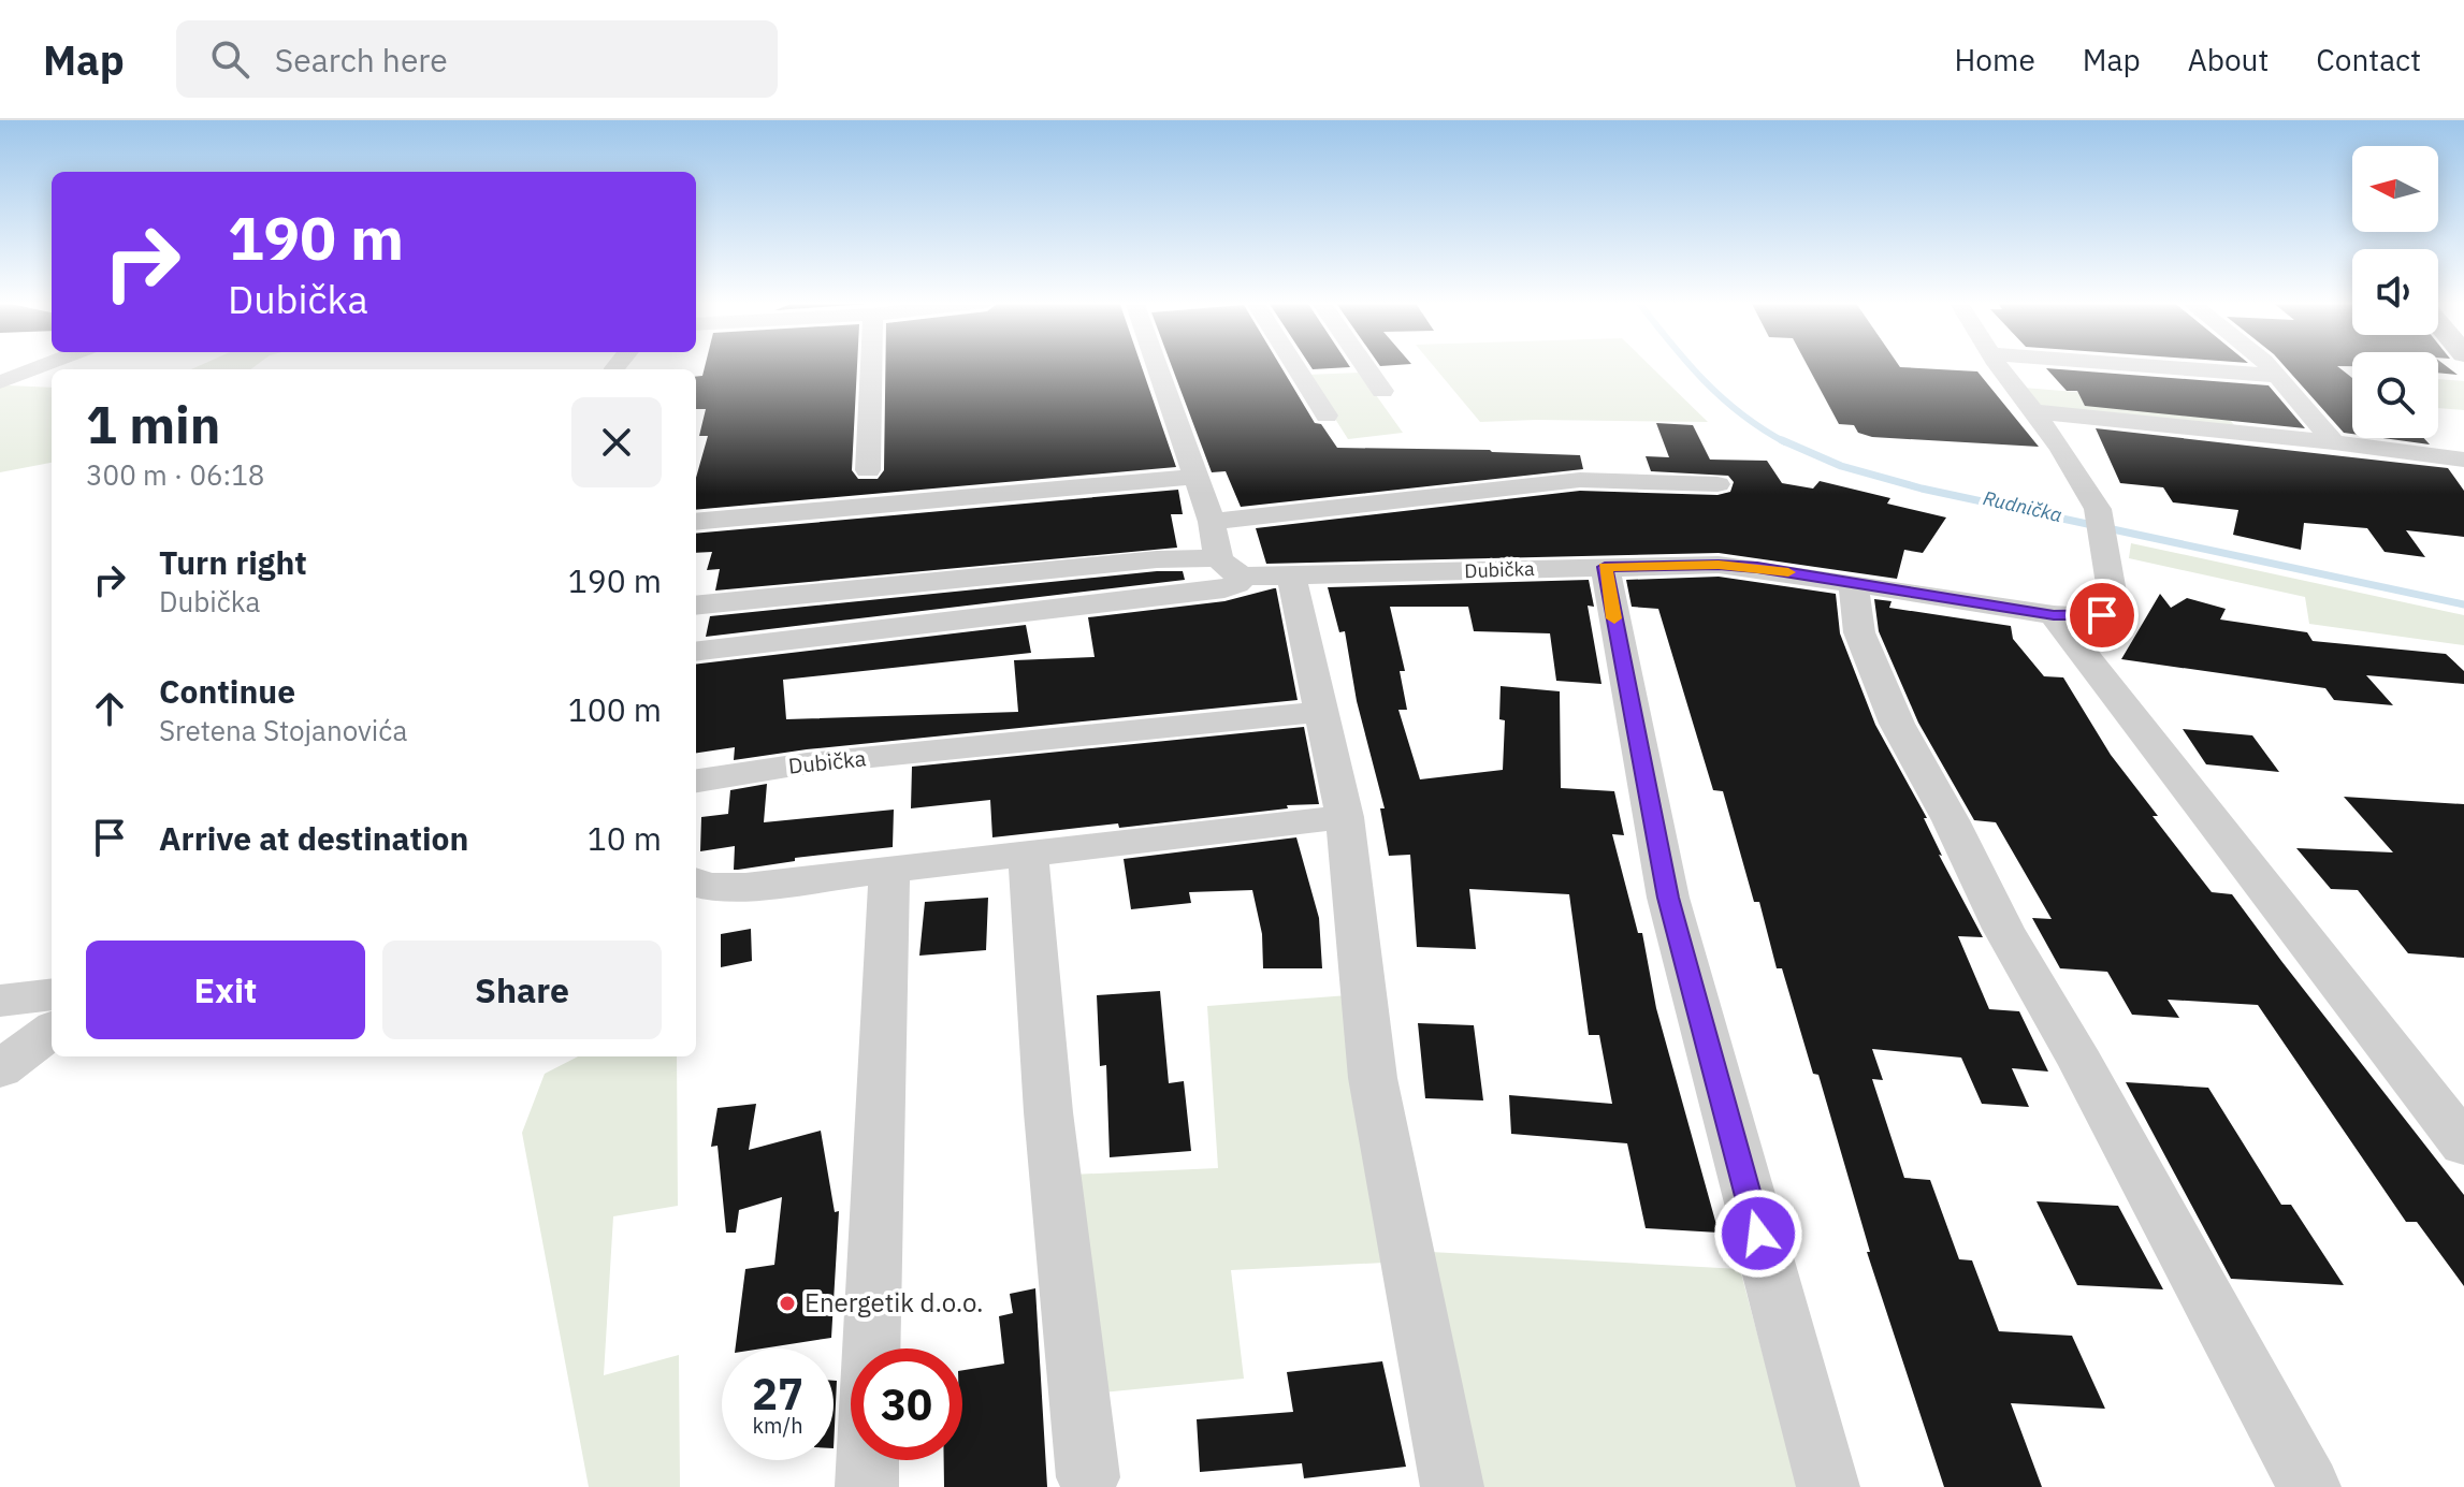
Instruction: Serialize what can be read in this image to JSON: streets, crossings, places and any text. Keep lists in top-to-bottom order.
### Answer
{
  "streets": {
    "street": ["Dubička"]
  },
  "water": ["Rudnička"],
  "places": ["Energetik d.o.o."],
  "north": "left",
  "page": {
    "header": "Map",
    "search": "Search here",
    "nav": [
      "Home",
      "Map",
      "About",
      "Contact"
    ],
    "turn": ["190 m", "Dubička"],
    "heading": ["1 min", "300 m · 06:18"],
    "list": [
      {
        "name": "Turn right",
        "note": "Dubička",
        "value": "190 m"
      },
      {
        "name": "Continue",
        "note": "Sretena Stojanovića",
        "value": "100 m"
      },
      {
        "name": "Arrive at destination",
        "value": "10 m"
      }
    ],
    "buttons": ["Exit", "Share"],
    "speed": "27 km/h",
    "limit": "30"
  }
}
